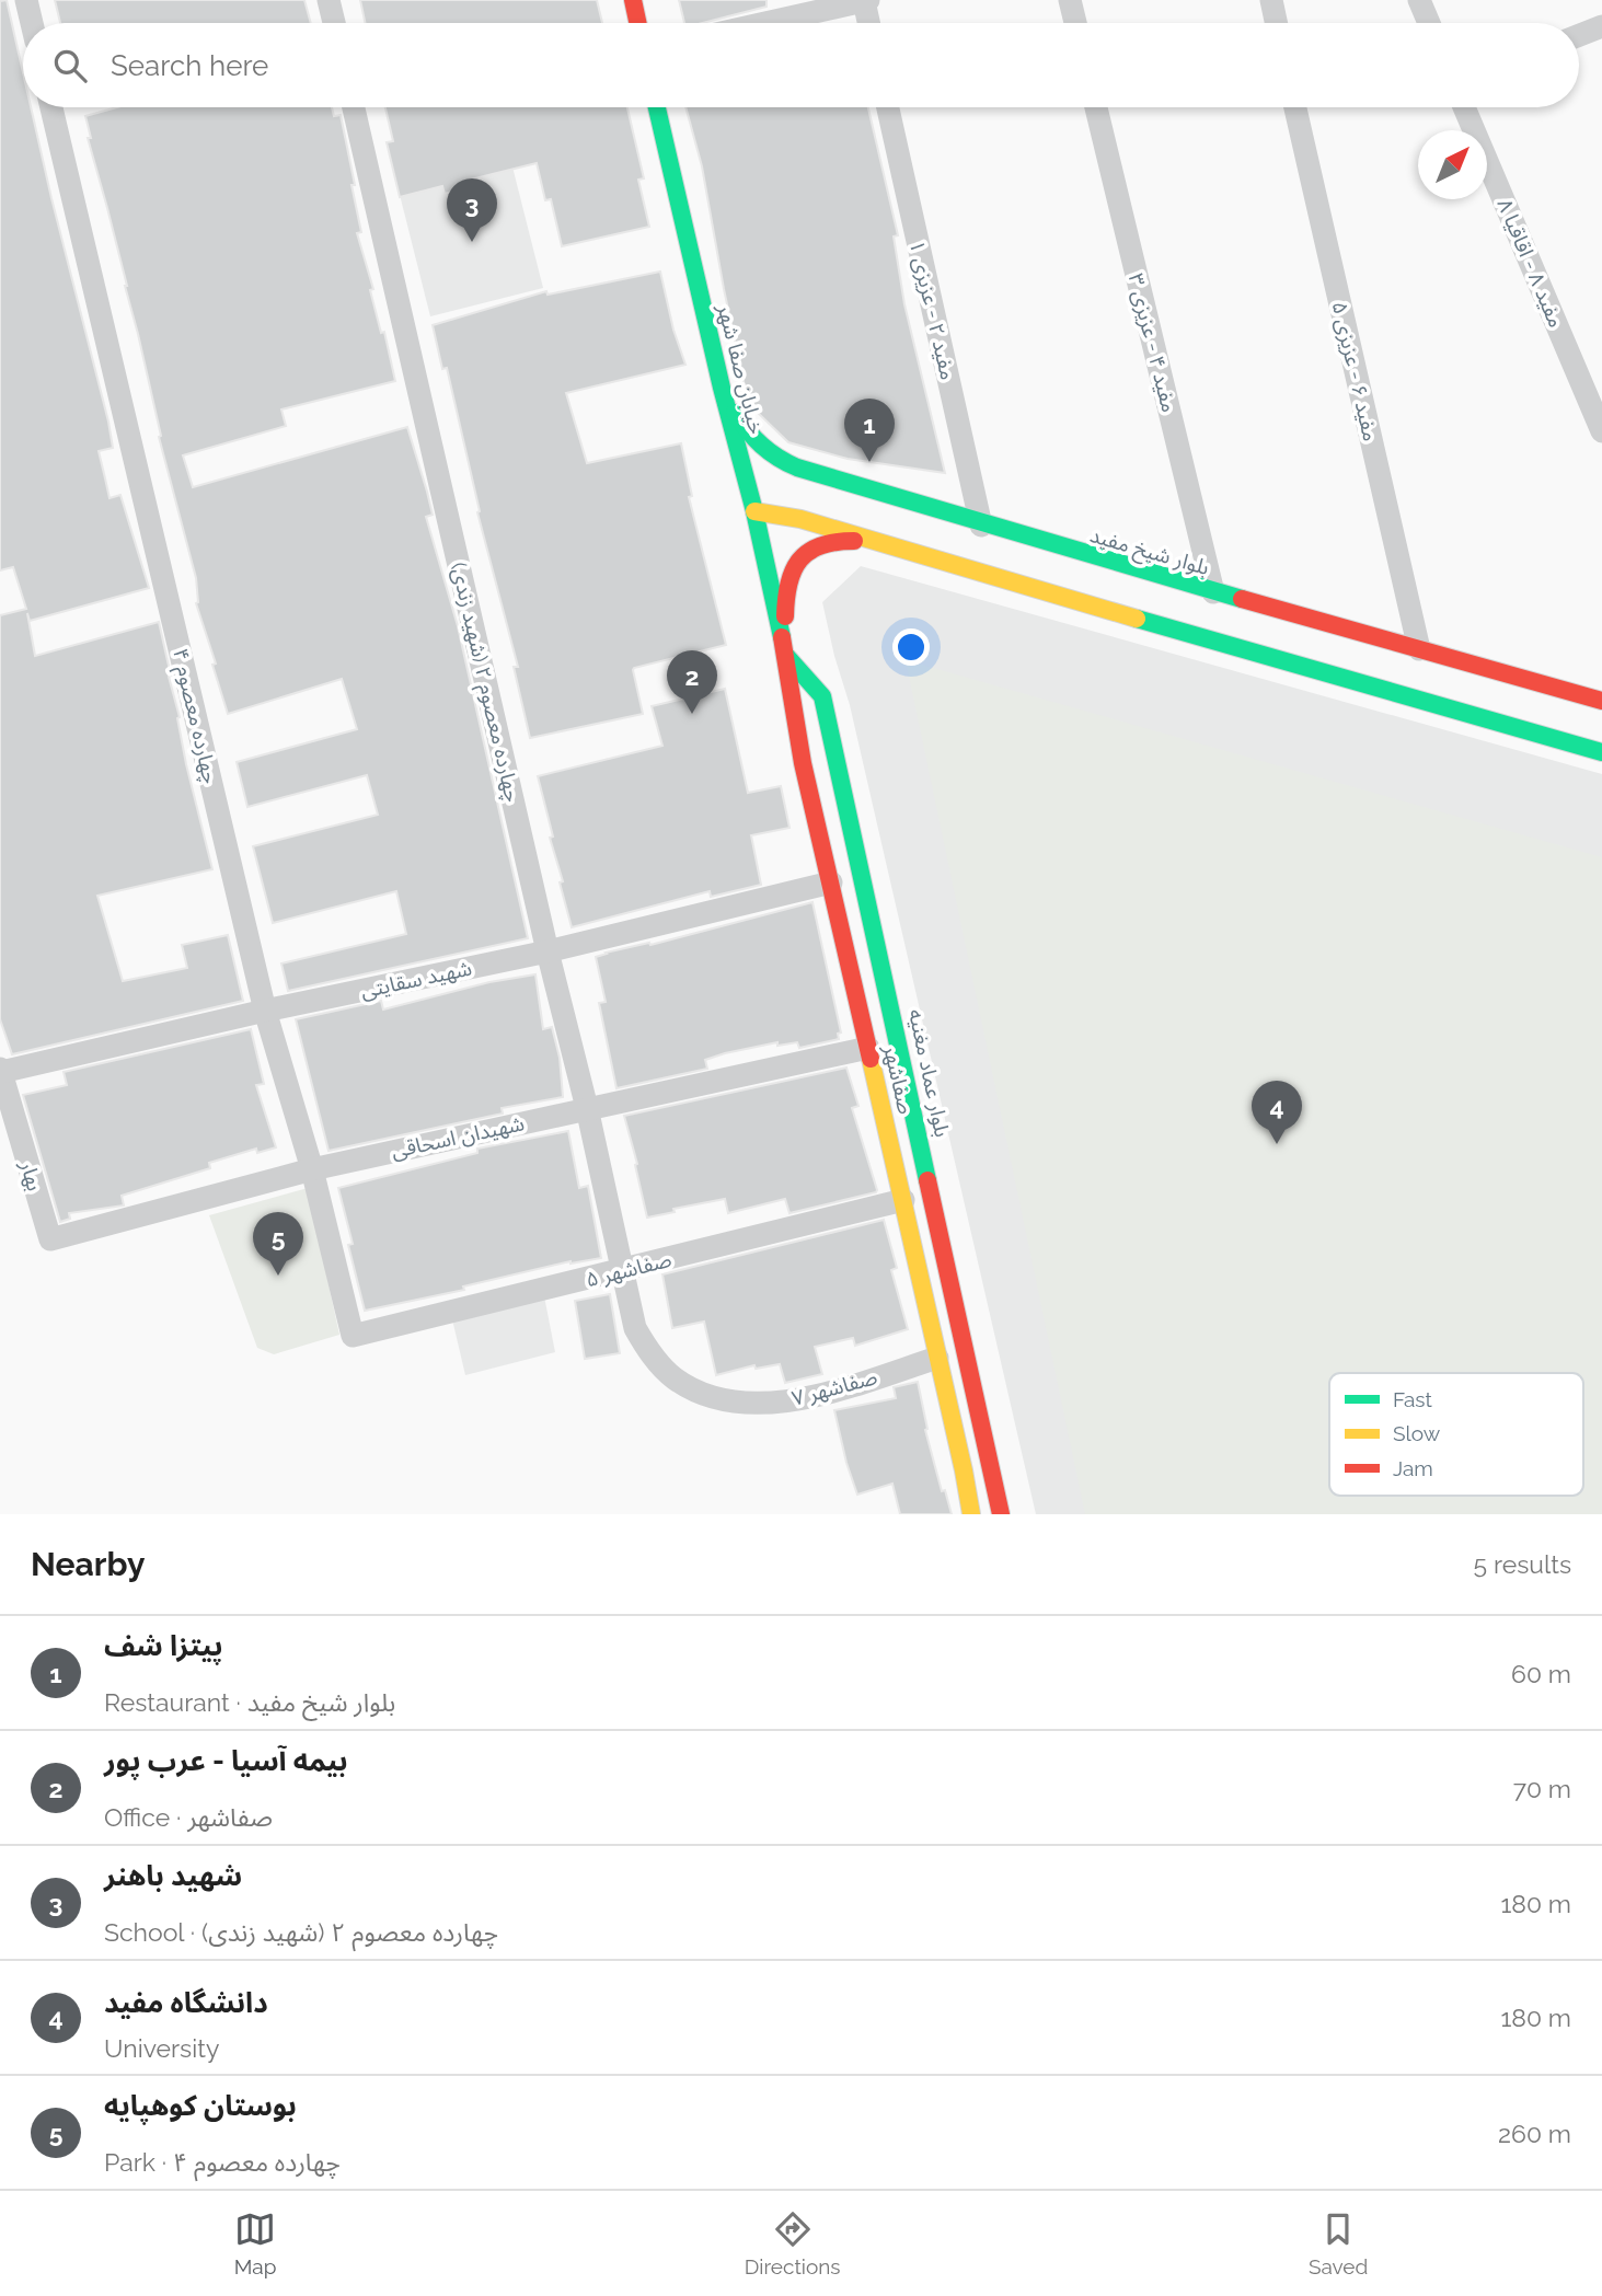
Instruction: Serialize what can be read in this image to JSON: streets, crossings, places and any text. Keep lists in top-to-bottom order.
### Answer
{
  "streets": {
    "main road": [
      "خیابان صفا شهر",
      "بلوار شیخ مفید",
      "بلوار عماد مغنیه",
      "صفاشهر"
    ],
    "street": [
      "مفید ۸ - اقاقیا ۸",
      "مفید ۲ - عزیزی ۱",
      "مفید ۴ - عزیزی ۳",
      "مفید ۶ - عزیزی ۵",
      "چهارده معصوم ۲ (شهید زندی)",
      "چهارده معصوم ۴",
      "شهید سقایتی",
      "شهیدان اسحاقی",
      "بهار",
      "صفاشهر ۵",
      "صفاشهر ۷"
    ]
  },
  "crossings": [
    ["مفید ۲ - عزیزی ۱", "بلوار شیخ مفید"],
    ["مفید ۴ - عزیزی ۳", "بلوار شیخ مفید"],
    ["خیابان صفا شهر", "بلوار شیخ مفید"],
    ["خیابان صفا شهر", "بلوار عماد مغنیه"],
    ["خیابان صفا شهر", "صفاشهر"],
    ["مفید ۶ - عزیزی ۵", "بلوار شیخ مفید"],
    ["چهارده معصوم ۲ (شهید زندی)", "شهید سقایتی"],
    ["چهارده معصوم ۲ (شهید زندی)", "شهیدان اسحاقی"],
    ["چهارده معصوم ۲ (شهید زندی)", "صفاشهر ۵"],
    ["چهارده معصوم ۲ (شهید زندی)", "صفاشهر ۷"],
    ["چهارده معصوم ۴", "شهید سقایتی"],
    ["چهارده معصوم ۴", "شهیدان اسحاقی"],
    ["چهارده معصوم ۴", "صفاشهر ۵"],
    ["شهید سقایتی", "صفاشهر"],
    ["شهید سقایتی", "بهار"],
    ["بلوار عماد مغنیه", "صفاشهر"],
    ["صفاشهر", "شهیدان اسحاقی"],
    ["صفاشهر", "صفاشهر ۵"],
    ["صفاشهر", "صفاشهر ۷"],
    ["شهیدان اسحاقی", "بهار"],
    ["صفاشهر ۵", "صفاشهر ۷"]
  ],
  "legend": ["Fast", "Slow", "Jam"],
  "north": "top right",
  "page": {
    "search": "Search here",
    "pins": [
      "3",
      "1",
      "2",
      "4",
      "5"
    ],
    "heading": ["Nearby", "5 results"],
    "list": [
      {
        "mark": "1",
        "name": "پیتزا شف",
        "note": "Restaurant · بلوار شیخ مفید",
        "value": "60 m"
      },
      {
        "mark": "2",
        "name": "بیمه آسیا - عرب پور",
        "note": "Office · صفاشهر",
        "value": "70 m"
      },
      {
        "mark": "3",
        "name": "شهید باهنر",
        "note": "School · چهارده معصوم ۲ (شهید زندی)",
        "value": "180 m"
      },
      {
        "mark": "4",
        "name": "دانشگاه مفید",
        "note": "University",
        "value": "180 m"
      },
      {
        "mark": "5",
        "name": "بوستان کوهپایه",
        "note": "Park · چهارده معصوم ۴",
        "value": "260 m"
      }
    ],
    "nav": ["Map", "Directions", "Saved"]
  }
}
